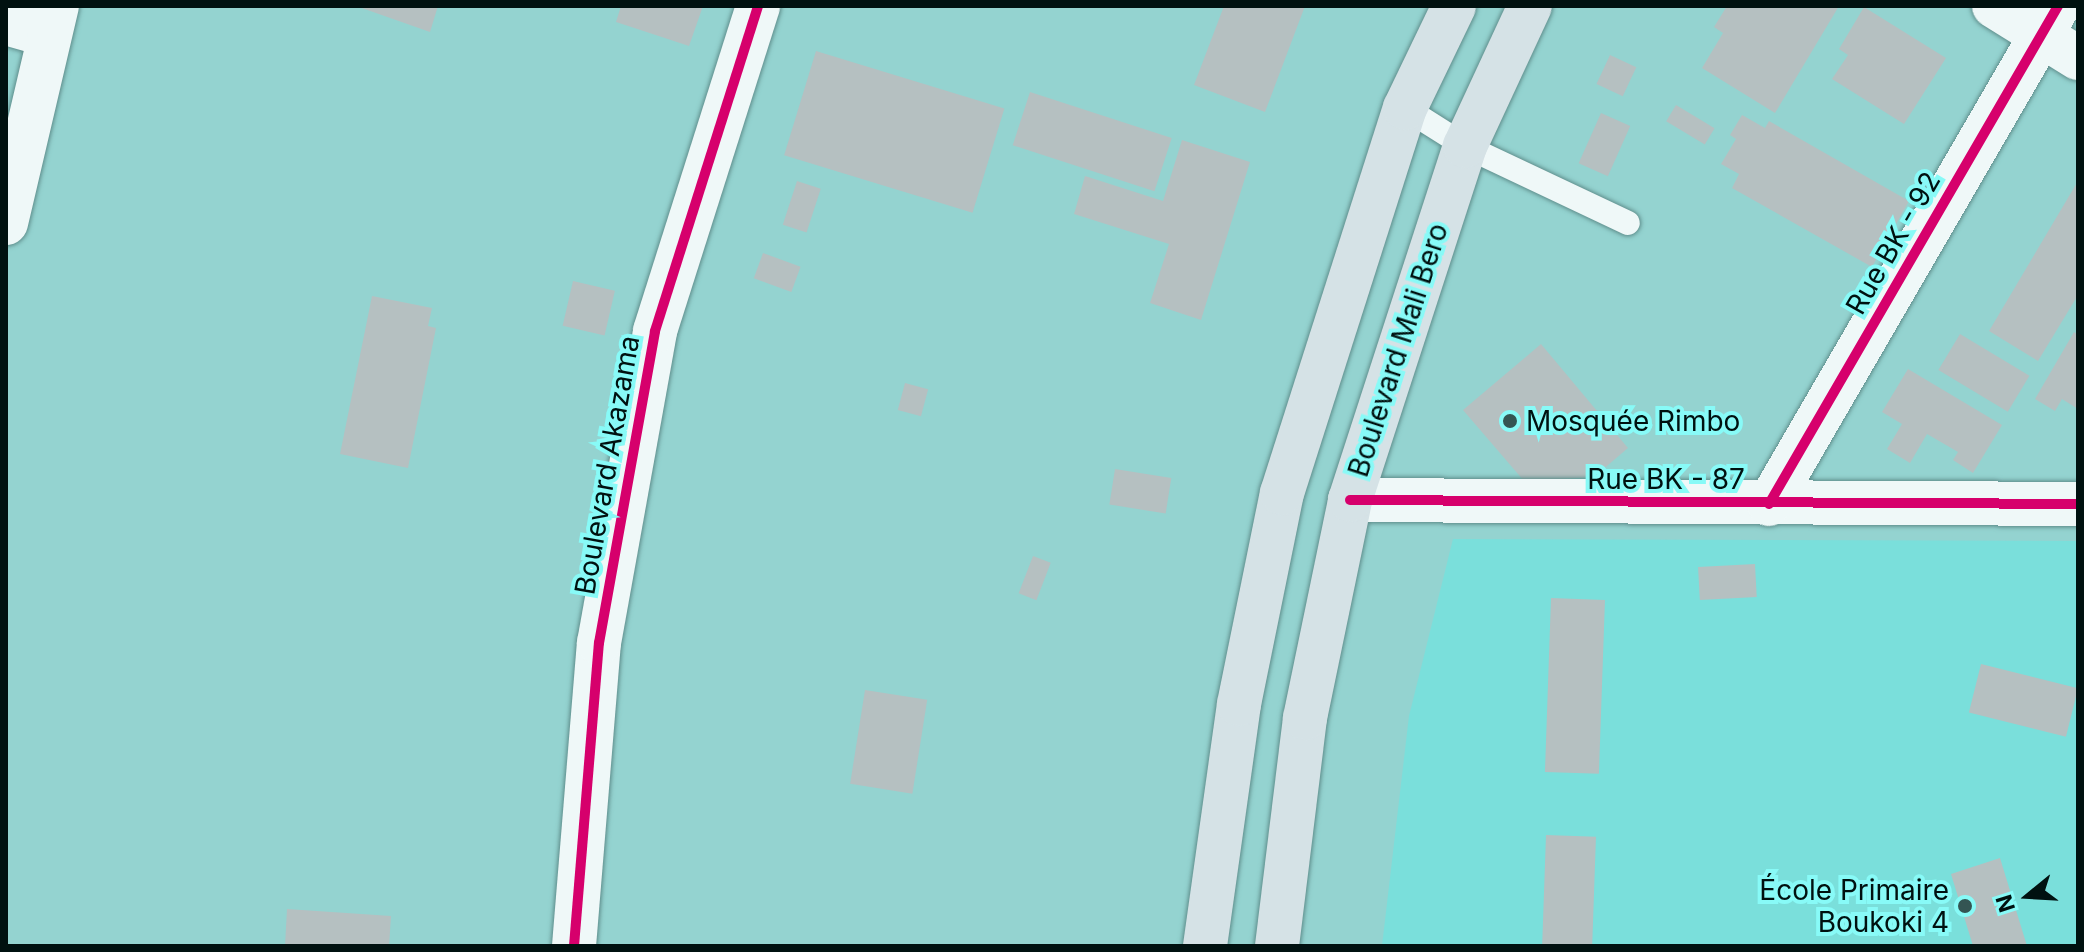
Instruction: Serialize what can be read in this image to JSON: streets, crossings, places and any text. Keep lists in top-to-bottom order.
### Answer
{
  "streets": {
    "main road": ["Boulevard Mali Bero"],
    "street": ["Rue BK - 92", "Boulevard Akazama", "Rue BK - 87"]
  },
  "crossings": [
    ["Rue BK - 92", "Rue BK - 87"],
    ["Boulevard Mali Bero", "Rue BK - 87"]
  ],
  "places": ["Mosquée Rimbo", "École Primaire Boukoki 4"],
  "north": "left"
}
